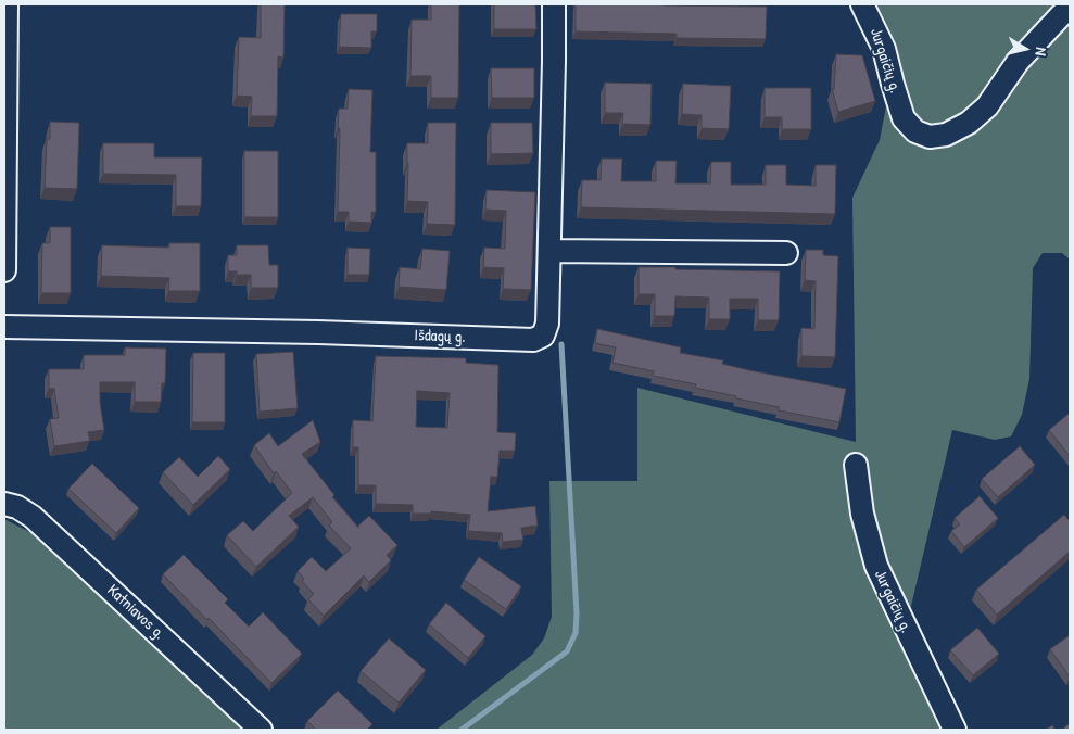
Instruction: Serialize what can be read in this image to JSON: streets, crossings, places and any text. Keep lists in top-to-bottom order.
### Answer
{
  "streets": {
    "street": ["Jurgaičių g.", "Išdagų g.", "Katniavos g."]
  },
  "north": "right"
}
